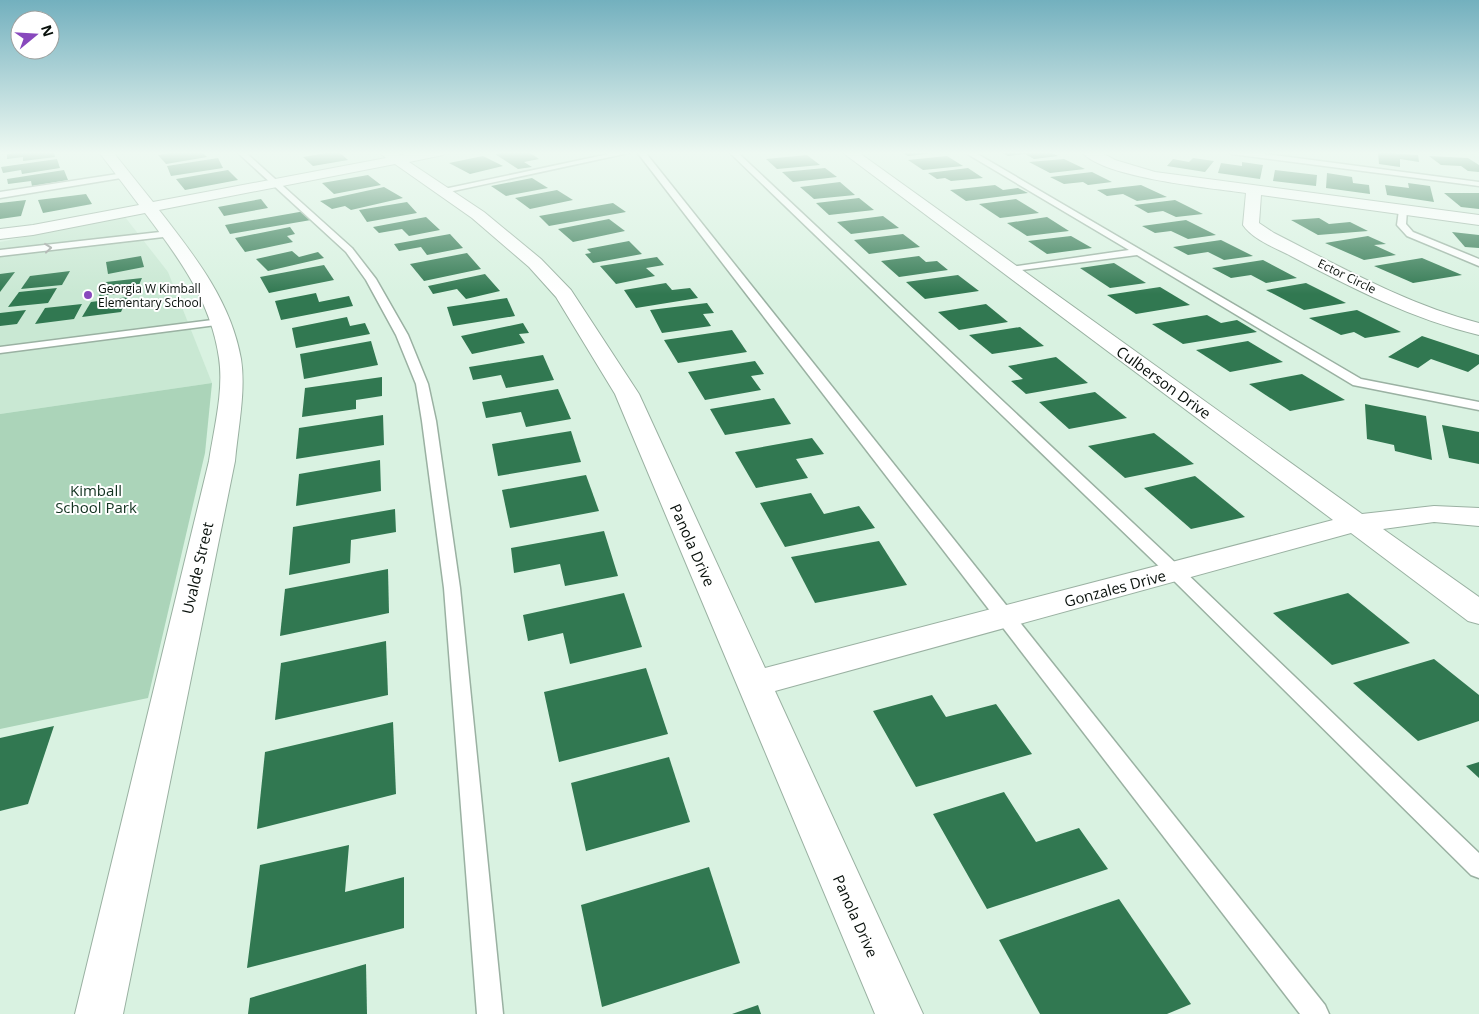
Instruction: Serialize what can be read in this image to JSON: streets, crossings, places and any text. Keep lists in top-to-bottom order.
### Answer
{
  "streets": {
    "street": [
      "Ector Circle",
      "Culberson Drive",
      "Panola Drive",
      "Uvalde Street",
      "Gonzales Drive"
    ]
  },
  "crossings": [
    ["Culberson Drive", "Gonzales Drive"],
    ["Panola Drive", "Gonzales Drive"]
  ],
  "parks": ["Kimball School Park"],
  "places": ["Georgia W Kimball Elementary School"],
  "north": "right"
}
